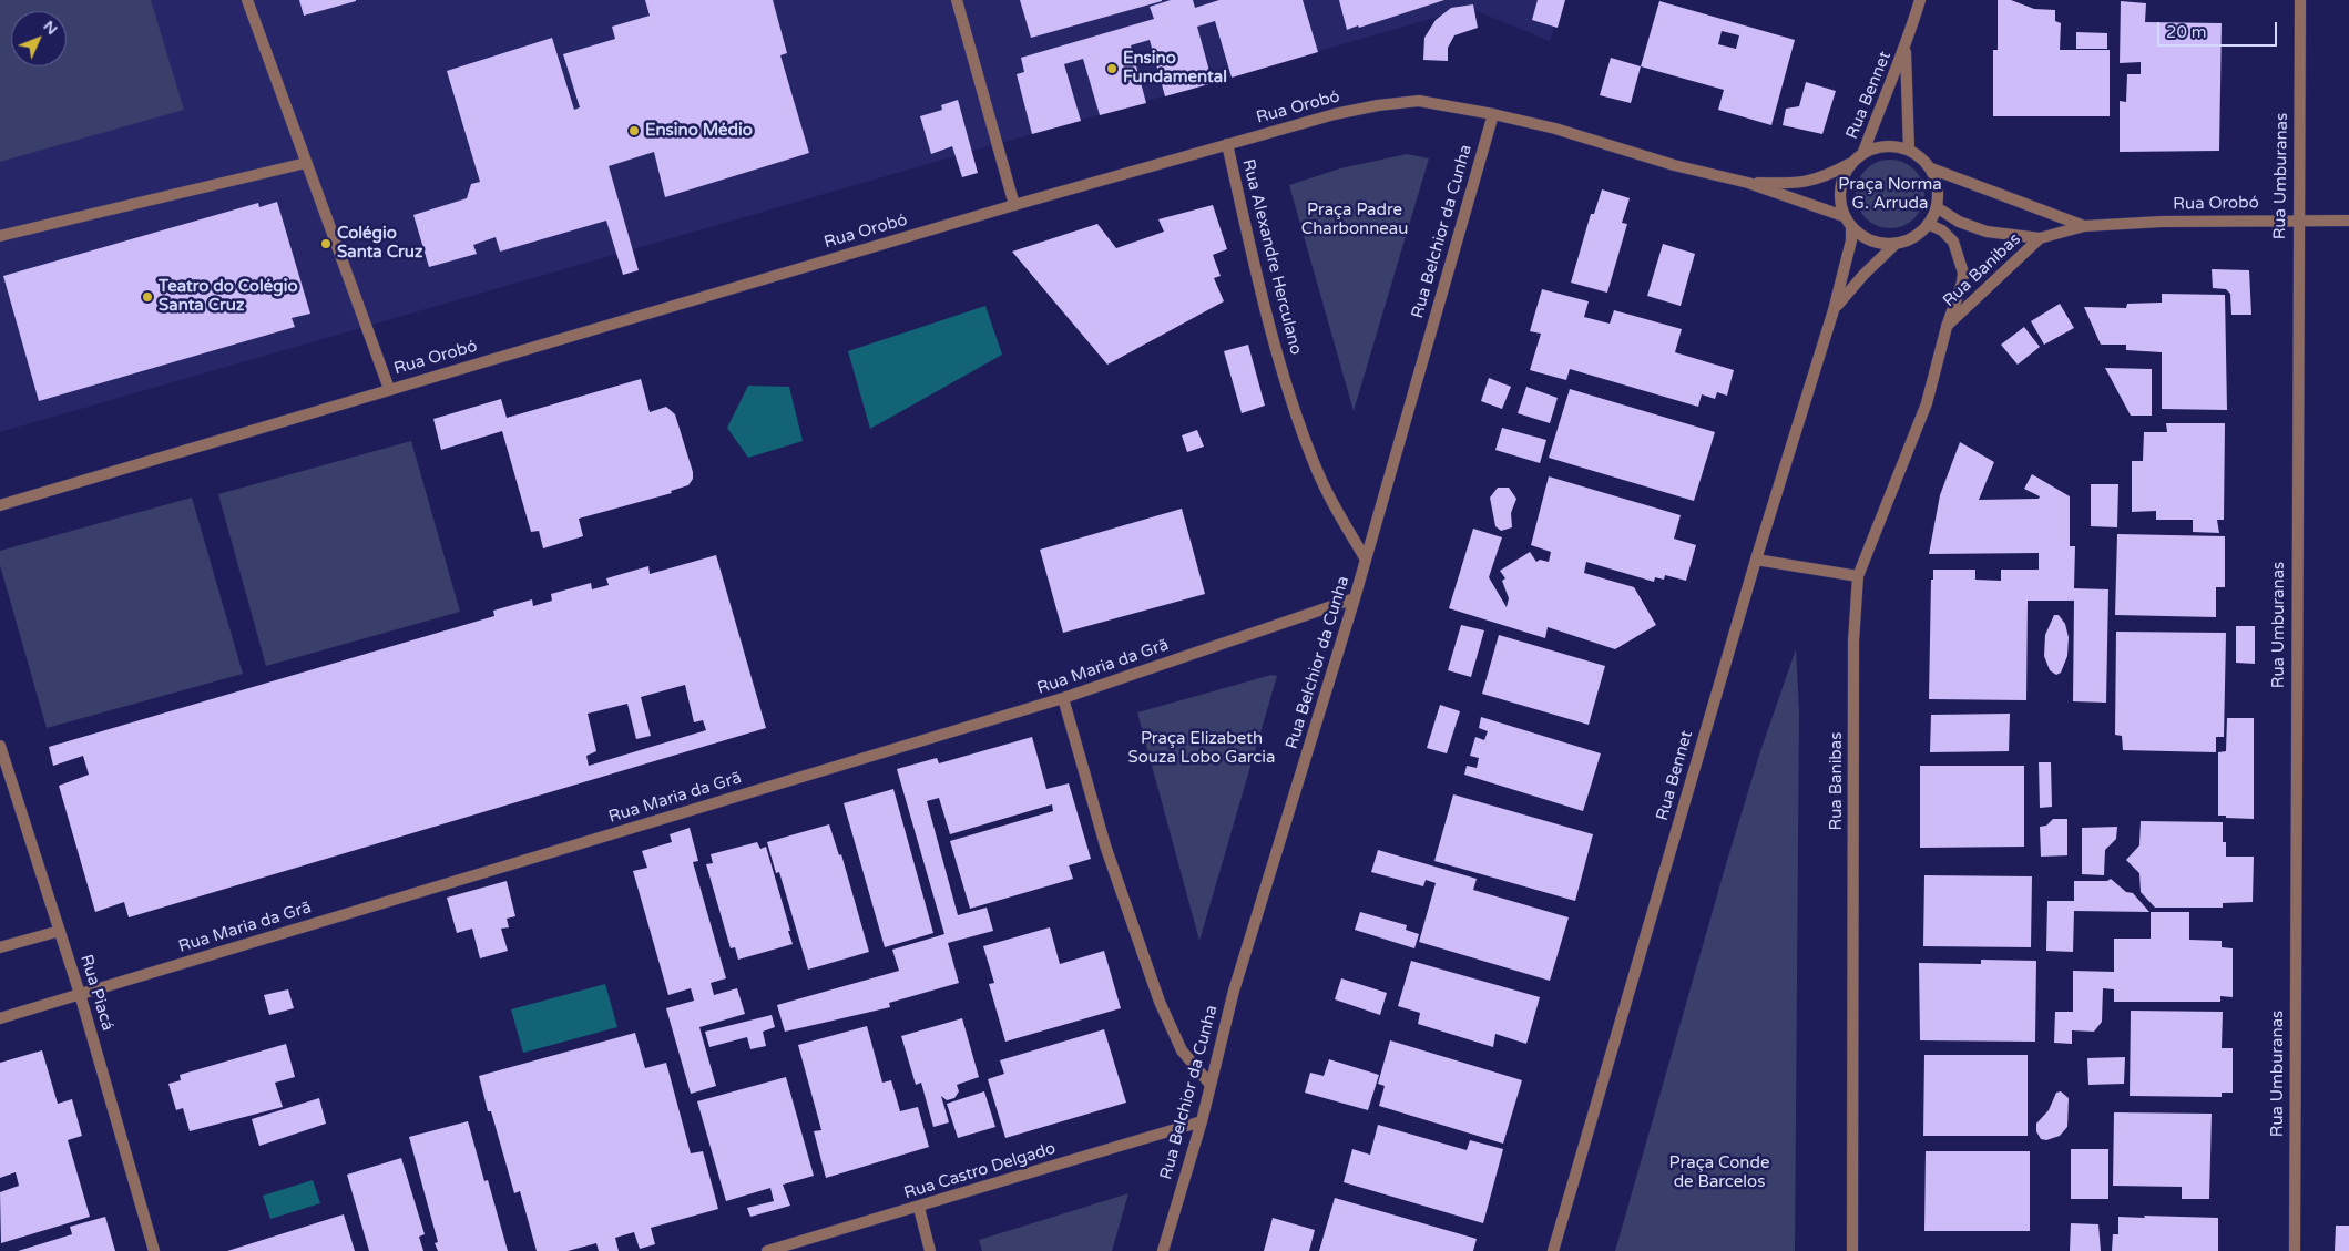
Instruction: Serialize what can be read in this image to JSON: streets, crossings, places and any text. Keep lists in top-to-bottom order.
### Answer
{
  "streets": {
    "street": [
      "Rua Bennet",
      "Rua Orobó",
      "Rua Umburanas",
      "Rua Belchior da Cunha",
      "Rua Alexandre Herculano",
      "Rua Banibas",
      "Rua Maria da Grã",
      "Rua Piacá",
      "Rua Castro Delgado"
    ]
  },
  "crossings": [
    ["Rua Bennet", "Rua Orobó"],
    ["Rua Bennet", "Rua Banibas"],
    ["Rua Orobó", "Rua Umburanas"],
    ["Rua Orobó", "Rua Belchior da Cunha"],
    ["Rua Orobó", "Rua Alexandre Herculano"],
    ["Rua Orobó", "Rua Banibas"],
    ["Rua Belchior da Cunha", "Rua Alexandre Herculano"],
    ["Rua Belchior da Cunha", "Rua Maria da Grã"],
    ["Rua Belchior da Cunha", "Rua Castro Delgado"],
    ["Rua Maria da Grã", "Rua Piacá"]
  ],
  "parks": [
    "Praça Norma G. Arruda",
    "Praça Padre Charbonneau",
    "Praça Elizabeth Souza Lobo Garcia",
    "Praça Conde de Barcelos"
  ],
  "places": [
    "Ensino Fundamental",
    "Ensino Médio",
    "Colégio Santa Cruz",
    "Teatro do Colégio Santa Cruz"
  ],
  "scale_bar": "20 m",
  "north": "top right"
}
